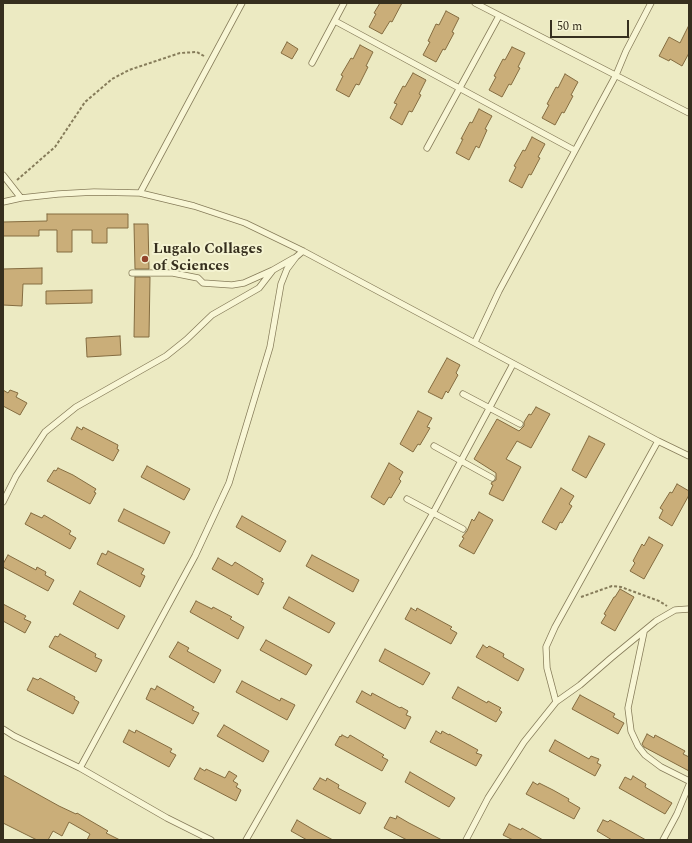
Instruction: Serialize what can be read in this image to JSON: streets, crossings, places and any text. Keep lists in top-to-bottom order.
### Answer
{
  "places": ["Lugalo Collages of Sciences"],
  "scale_bar": "50 m"
}
